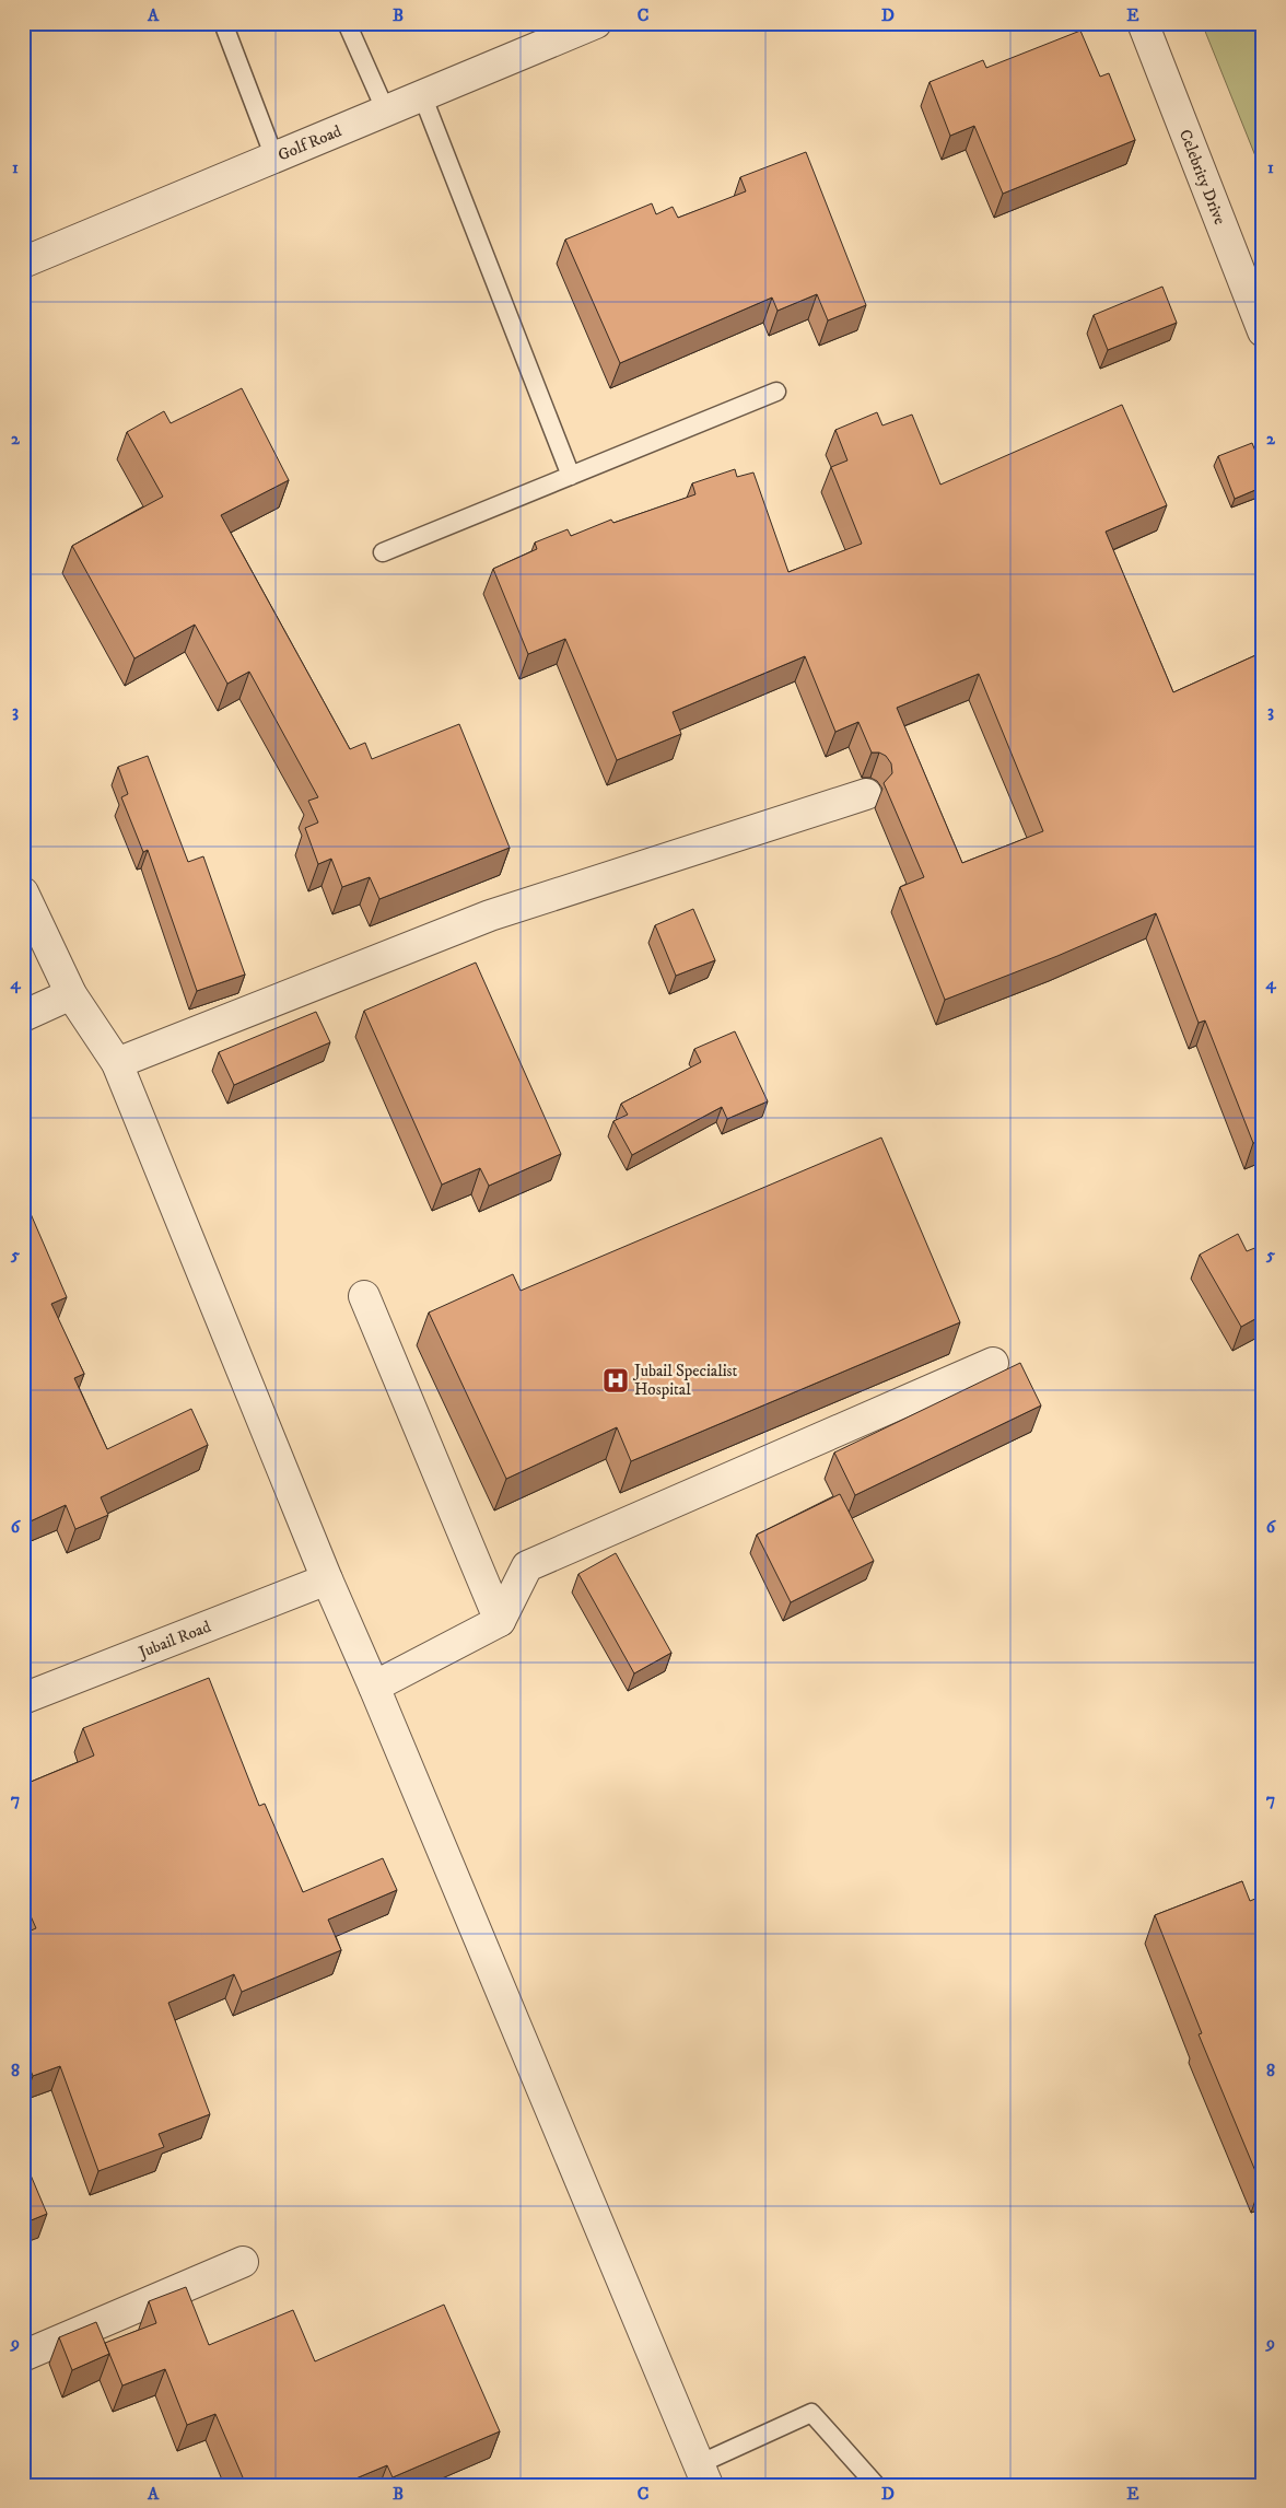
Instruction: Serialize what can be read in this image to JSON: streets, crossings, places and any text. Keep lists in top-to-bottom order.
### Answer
{
  "streets": {
    "street": ["Golf Road", "Celebrity Drive", "Jubail Road"]
  },
  "places": {
    "hospital": ["Jubail Specialist Hospital"]
  },
  "grid": {
    "columns": [
      "A",
      "B",
      "C",
      "D",
      "E"
    ],
    "rows": [
      "1",
      "2",
      "3",
      "4",
      "5",
      "6",
      "7",
      "8",
      "9"
    ]
  }
}
